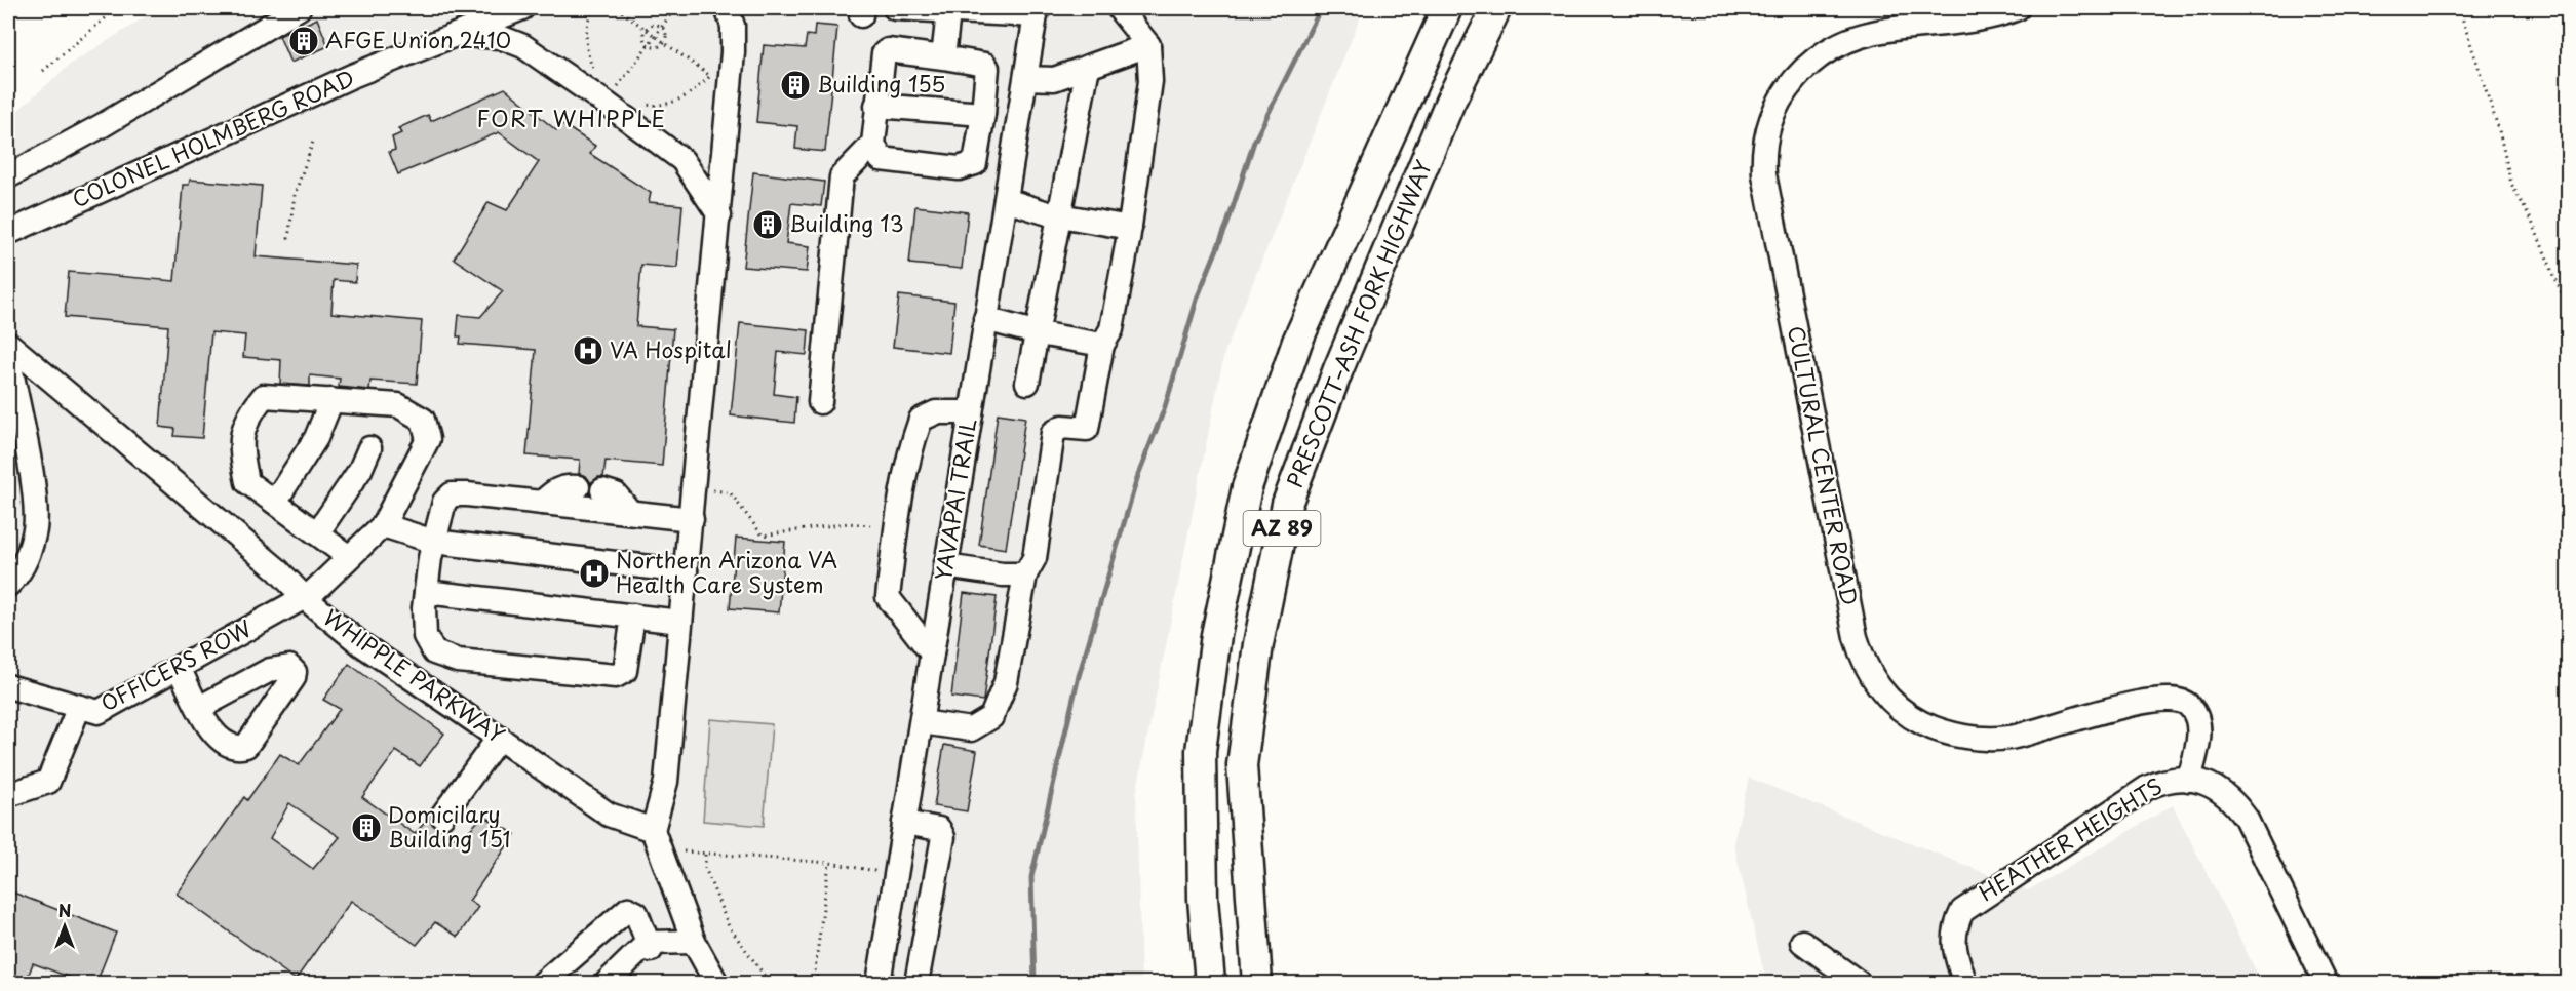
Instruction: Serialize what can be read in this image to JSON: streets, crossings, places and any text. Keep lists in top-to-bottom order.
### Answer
{
  "streets": {
    "main road": ["PRESCOTT–ASH FORK HIGHWAY", "AZ 89"],
    "lane": [
      "COLONEL HOLMBERG ROAD",
      "CULTURAL CENTER ROAD",
      "YAVAPAI TRAIL",
      "OFFICERS ROW",
      "WHIPPLE PARKWAY",
      "HEATHER HEIGHTS"
    ]
  },
  "crossings": [
    ["CULTURAL CENTER ROAD", "HEATHER HEIGHTS"],
    ["OFFICERS ROW", "WHIPPLE PARKWAY"]
  ],
  "districts": ["FORT WHIPPLE"],
  "places": {
    "building": [
      "AFGE Union 2410",
      "Building 155",
      "Building 13",
      "Domicilary Building 151"
    ],
    "hospital": ["VA Hospital", "Northern Arizona VA Health Care System"]
  },
  "north": "top"
}
